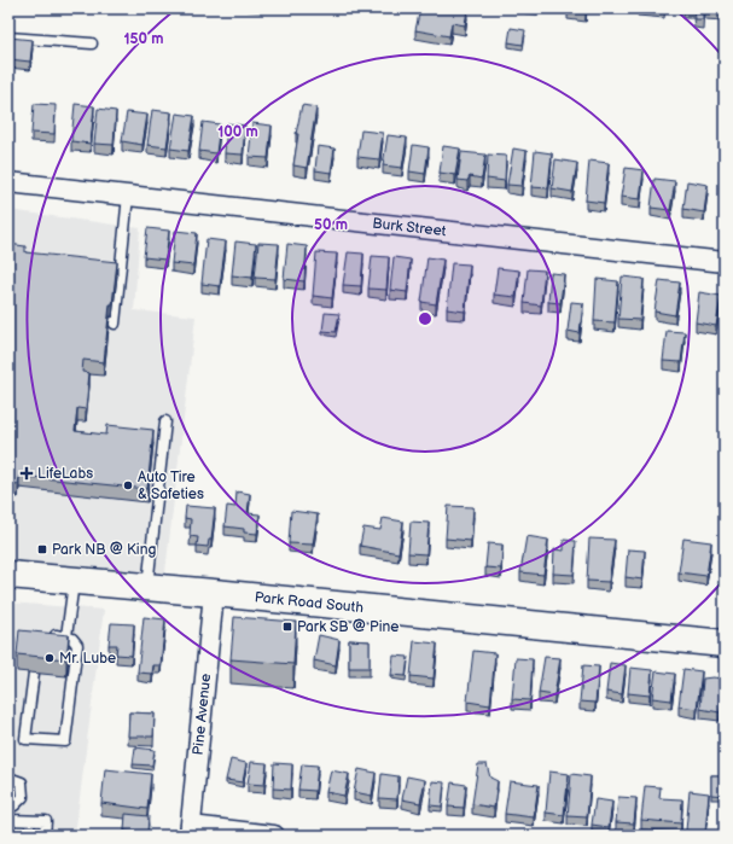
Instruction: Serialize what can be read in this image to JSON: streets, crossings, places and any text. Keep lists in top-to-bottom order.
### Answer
{
  "streets": {
    "main road": ["Park Road South"],
    "street": ["Burk Street", "Pine Avenue"]
  },
  "crossings": [
    ["Park Road South", "Pine Avenue"]
  ],
  "places": {
    "health": ["LifeLabs"],
    "other": ["Auto Tire & Safeties", "Mr. Lube"],
    "transit": ["Park NB @ King", "Park SB @ Pine"]
  },
  "rings": ["150 m", "100 m", "50 m"]
}
